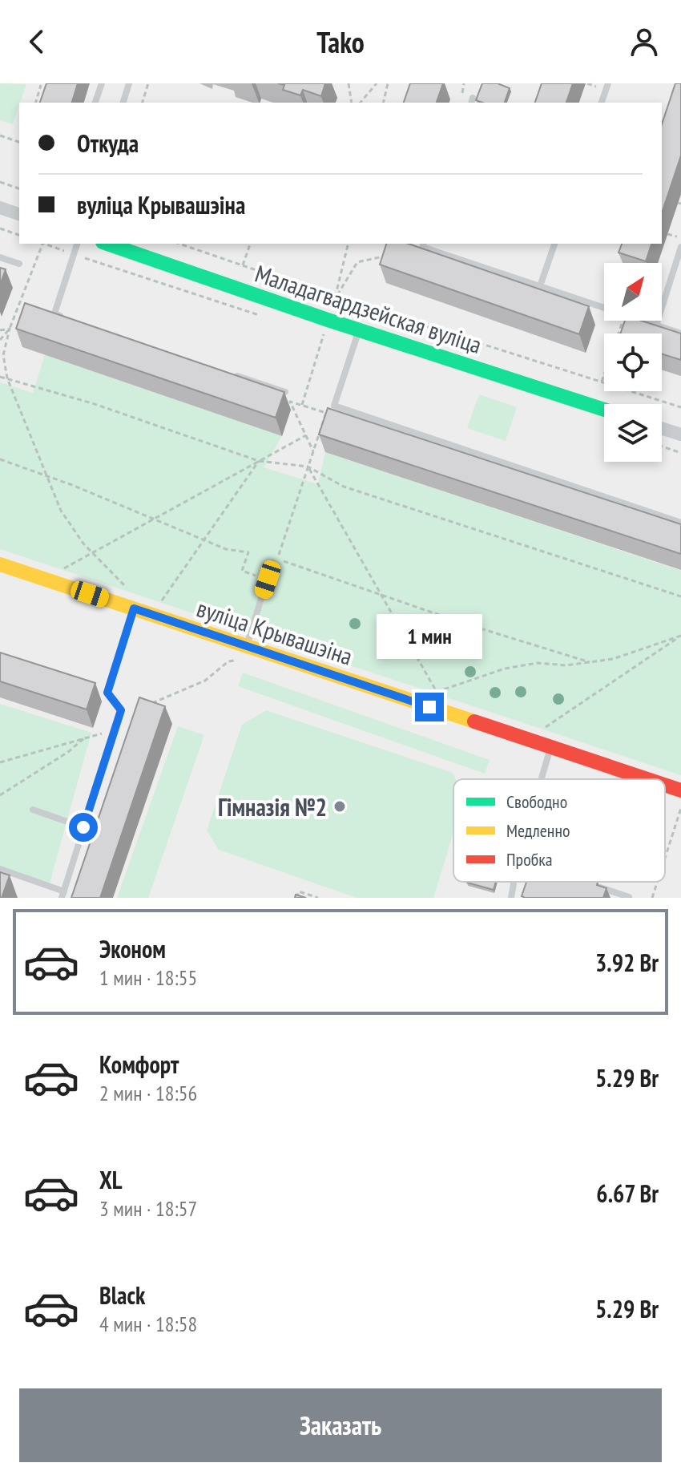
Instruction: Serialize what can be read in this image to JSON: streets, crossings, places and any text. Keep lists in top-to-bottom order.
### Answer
{
  "streets": {
    "street": ["Маладагвардзейская вуліца", "вуліца Крывашэіна"]
  },
  "places": ["Гімназія №2"],
  "legend": ["Свободно", "Медленно", "Пробка"],
  "north": "top right",
  "page": {
    "header": "Tako",
    "banner": ["Откуда", "вуліца Крывашэіна"],
    "bubble": "1 мин",
    "list": [
      {
        "name": "Эконом",
        "note": "1 мин · 18:55",
        "value": "3.92 Br"
      },
      {
        "name": "Комфорт",
        "note": "2 мин · 18:56",
        "value": "5.29 Br"
      },
      {
        "name": "XL",
        "note": "3 мин · 18:57",
        "value": "6.67 Br"
      },
      {
        "name": "Black",
        "note": "4 мин · 18:58",
        "value": "5.29 Br"
      }
    ],
    "buttons": "Заказать"
  }
}
